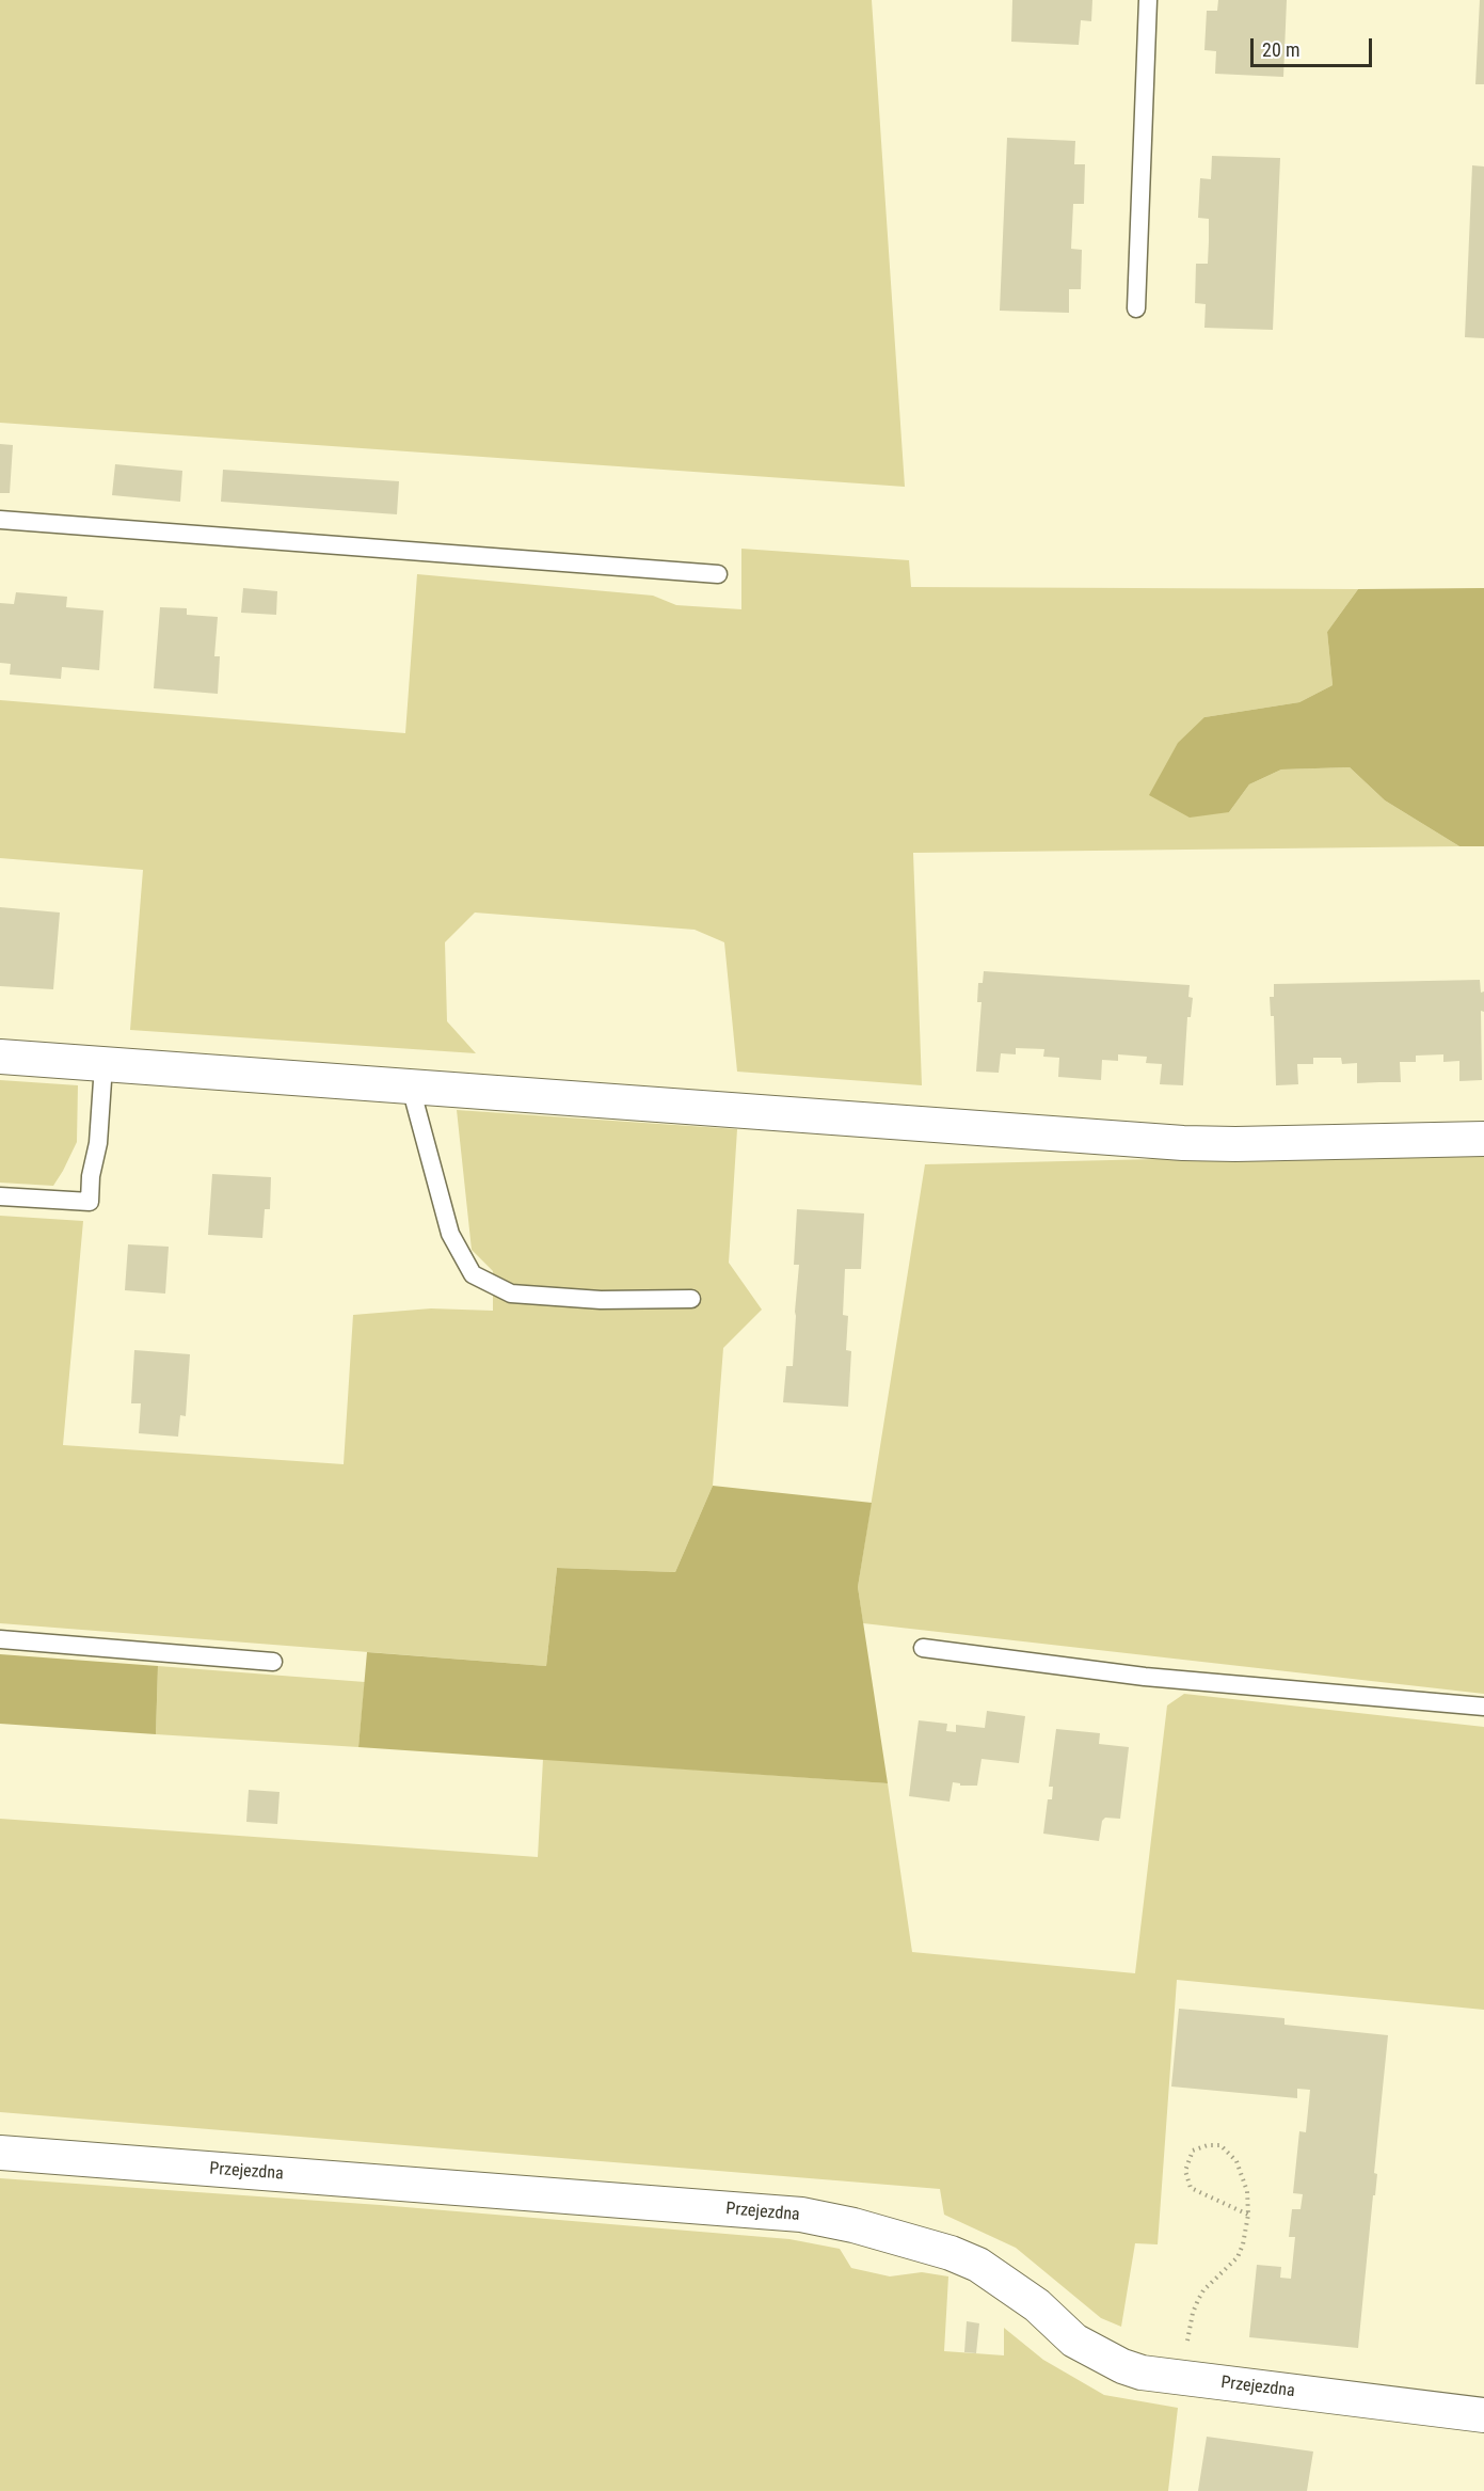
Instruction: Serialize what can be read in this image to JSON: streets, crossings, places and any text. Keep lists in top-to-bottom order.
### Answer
{
  "streets": {
    "street": ["Przejezdna"]
  },
  "scale_bar": "20 m"
}
